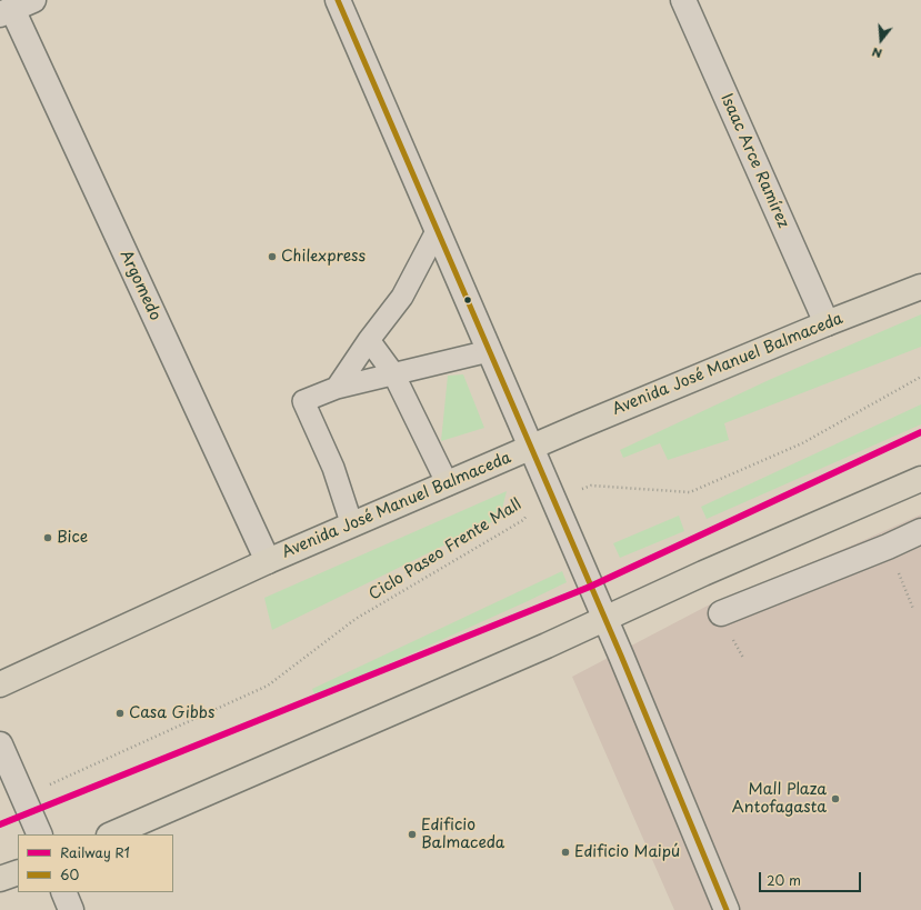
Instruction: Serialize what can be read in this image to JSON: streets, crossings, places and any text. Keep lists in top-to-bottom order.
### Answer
{
  "streets": {
    "highway": ["Avenida José Manuel Balmaceda"],
    "street": ["Isaac Arce Ramírez", "Argomedo"],
    "path": ["Ciclo Paseo Frente Mall"]
  },
  "crossings": [
    ["Isaac Arce Ramírez", "Avenida José Manuel Balmaceda"],
    ["Argomedo", "Avenida José Manuel Balmaceda"]
  ],
  "places": [
    "Chilexpress",
    "Bice",
    "Casa Gibbs",
    "Mall Plaza Antofagasta",
    "Edificio Balmaceda",
    "Edificio Maipú"
  ],
  "lines": ["transit line 60", "rail line R1"],
  "legend": ["Railway R1", "60"],
  "scale_bar": "20 m",
  "north": "bottom"
}
